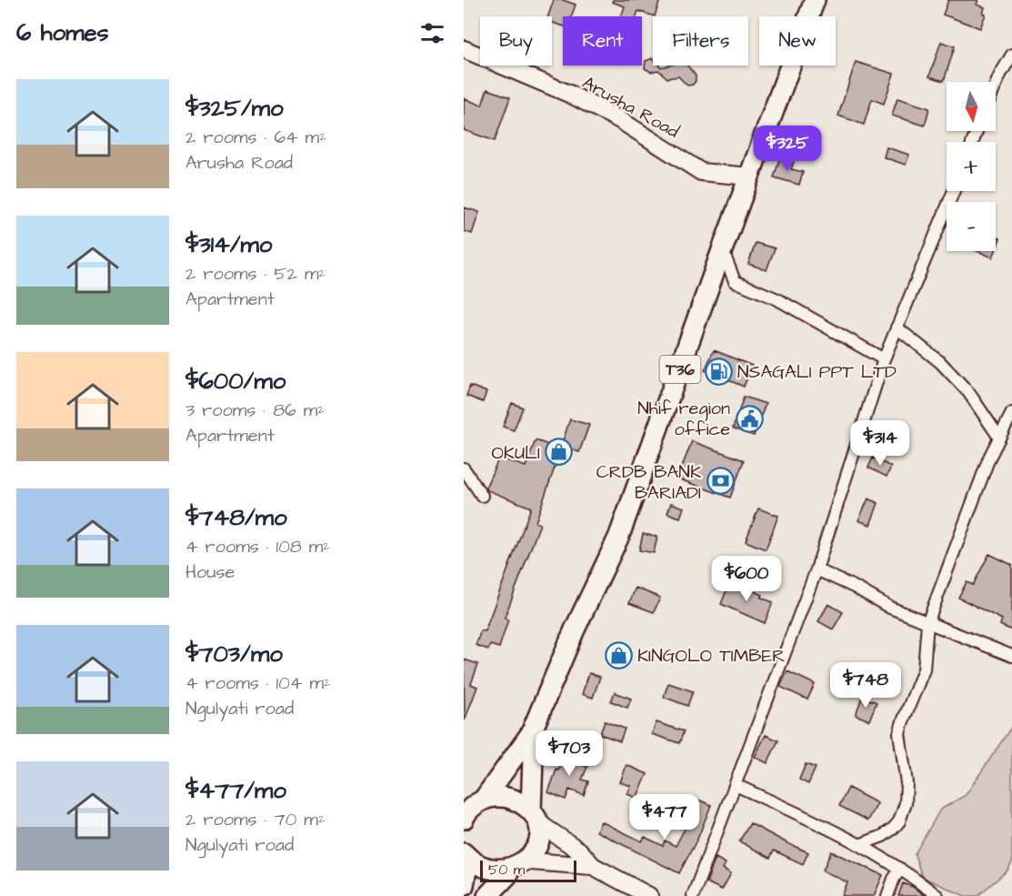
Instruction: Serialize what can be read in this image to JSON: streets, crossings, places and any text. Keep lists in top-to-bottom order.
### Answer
{
  "streets": {
    "highway": ["T36"],
    "main road": ["Arusha Road"]
  },
  "crossings": [
    ["Arusha Road", "T36"]
  ],
  "places": {
    "fuel station": ["NSAGALI PPT LTD"],
    "public building": ["Nhif region office"],
    "shop": ["OKULI", "KINGOLO TIMBER"],
    "bank": ["CRDB BANK BARIADI"]
  },
  "scale_bar": "50 m",
  "north": "bottom",
  "page": {
    "heading": "6 homes",
    "chip": [
      "Buy",
      "Rent",
      "Filters",
      "New"
    ],
    "list": [
      {
        "name": "$325/mo",
        "note": "2 rooms · 64 m² · Arusha Road"
      },
      {
        "name": "$314/mo",
        "note": "2 rooms · 52 m² · Apartment"
      },
      {
        "name": "$600/mo",
        "note": "3 rooms · 86 m² · Apartment"
      },
      {
        "name": "$748/mo",
        "note": "4 rooms · 108 m² · House"
      },
      {
        "name": "$703/mo",
        "note": "4 rooms · 104 m² · Ngulyati road"
      },
      {
        "name": "$477/mo",
        "note": "2 rooms · 70 m² · Ngulyati road"
      }
    ],
    "map_buttons": ["+", "−"],
    "price": [
      "$325",
      "$314",
      "$600",
      "$748",
      "$703",
      "$477"
    ],
    "scale": "50 m"
  }
}
